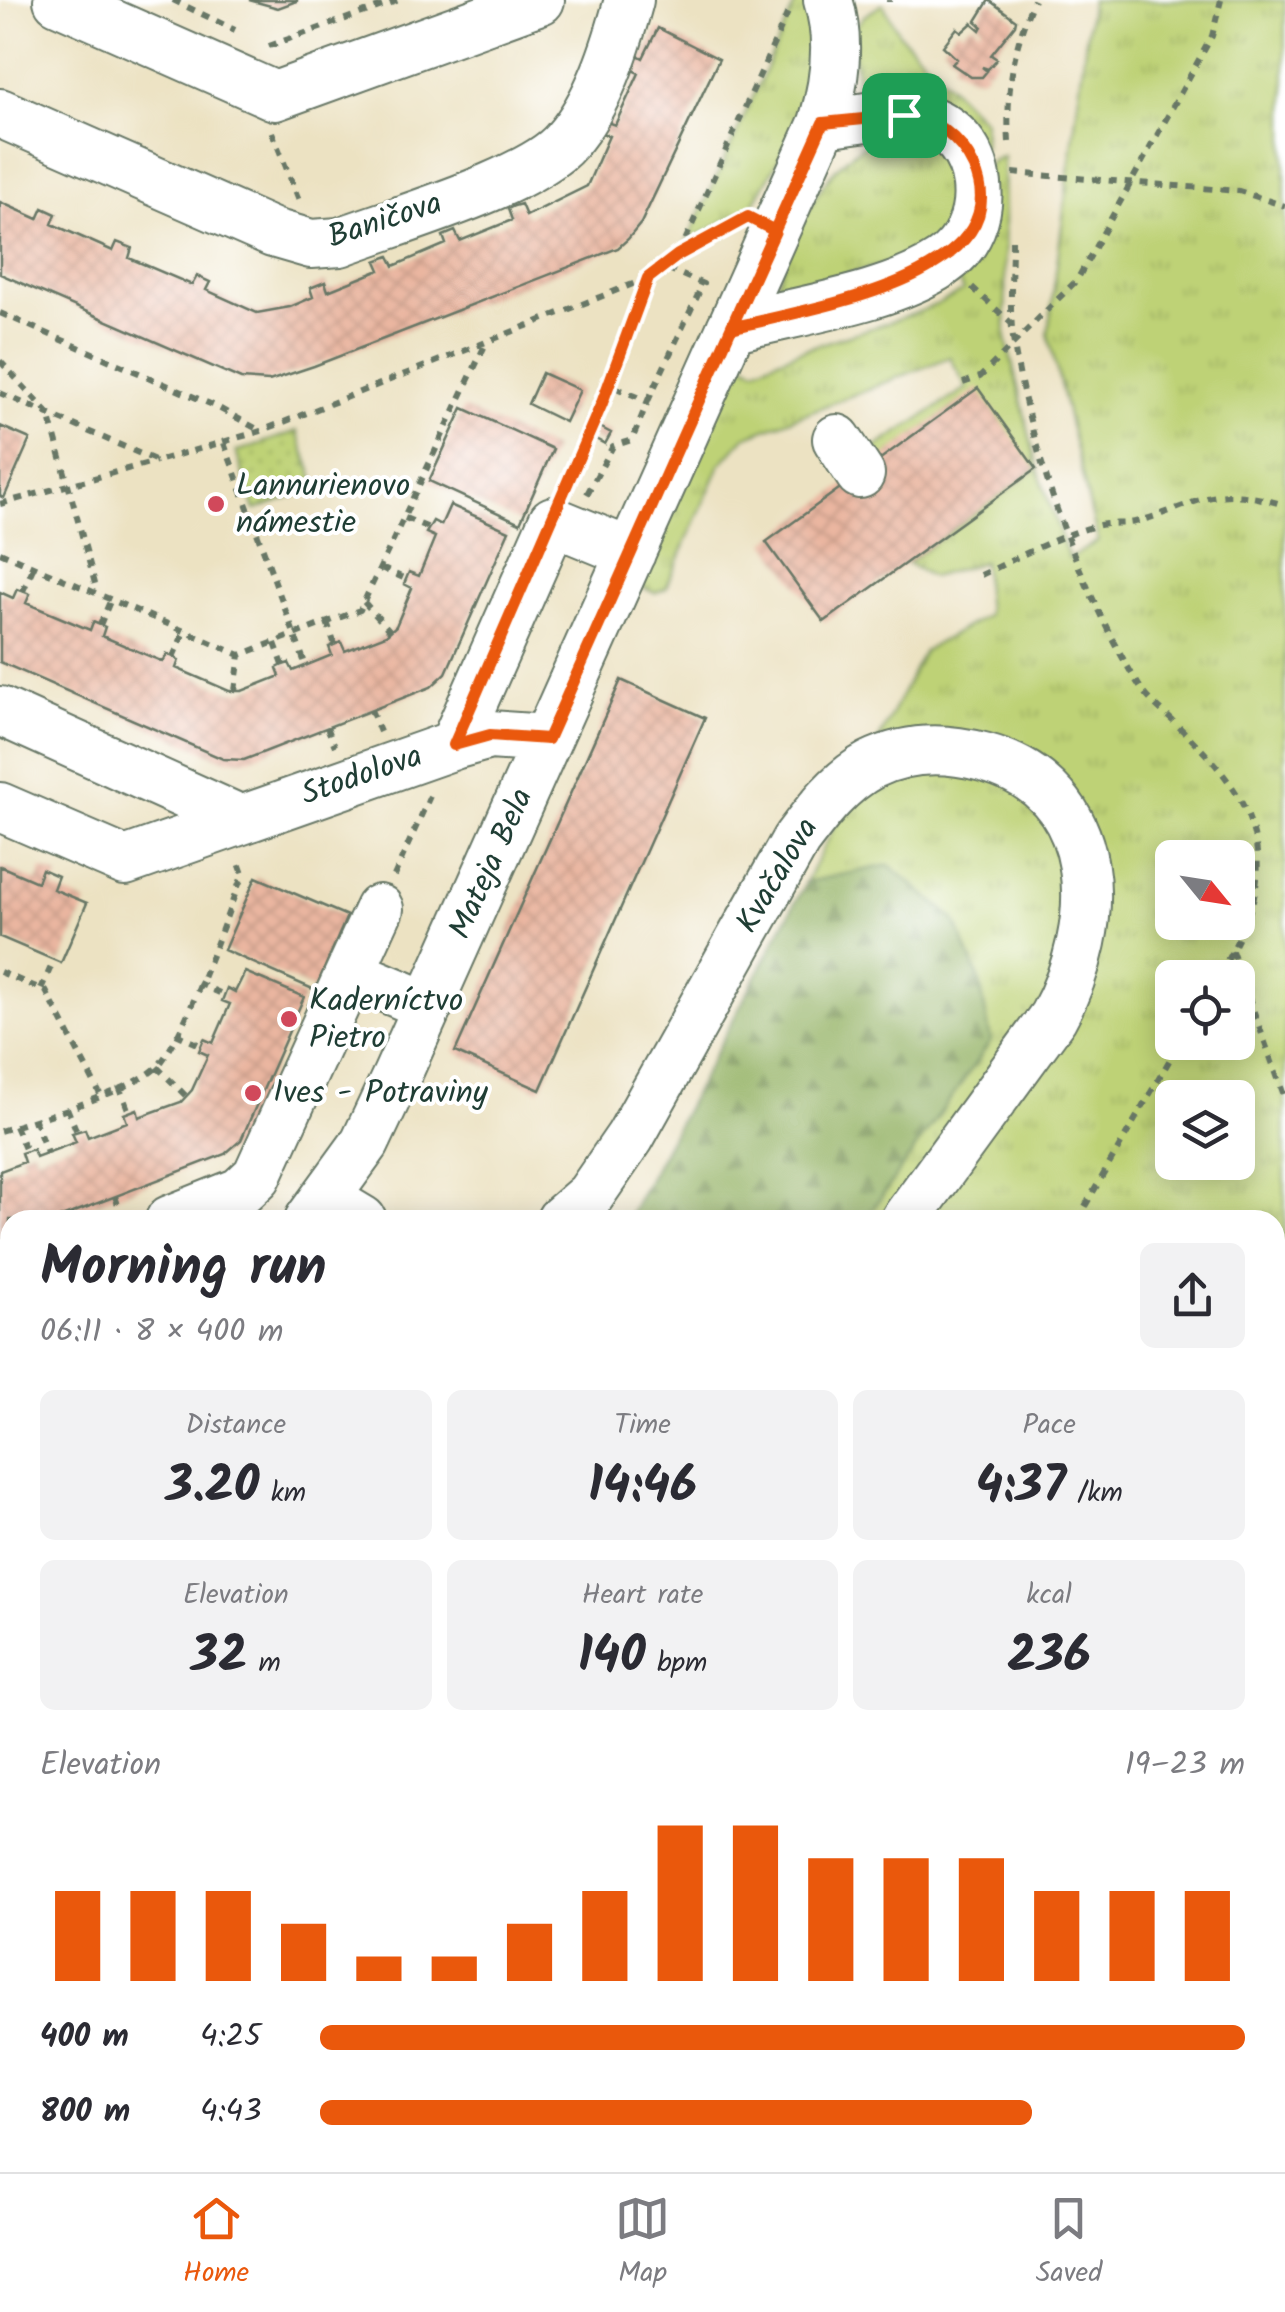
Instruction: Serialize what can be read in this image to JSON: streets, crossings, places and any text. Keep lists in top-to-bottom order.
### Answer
{
  "streets": {
    "street": [
      "Baničova",
      "Stodolova",
      "Mateja Bela",
      "Kvačalova"
    ]
  },
  "crossings": [
    ["Stodolova", "Mateja Bela"]
  ],
  "places": ["Lannurienovo námestie", "Kaderníctvo Pietro", "Ives - Potraviny"],
  "north": "bottom right",
  "page": {
    "heading": ["Morning run", "06:11 · 8 × 400 m"],
    "stats": [
      ["Distance", "3.20 km"],
      ["Time", "14:46"],
      ["Pace", "4:37 /km"],
      ["Elevation", "32 m"],
      ["Heart rate", "140 bpm"],
      ["kcal", "236"]
    ],
    "chart": ["Elevation", "19–23 m"],
    "list": [
      {
        "name": "400 m",
        "note": "4:25"
      },
      {
        "name": "800 m",
        "note": "4:43"
      }
    ],
    "tabs": ["Home", "Map", "Saved"]
  }
}
